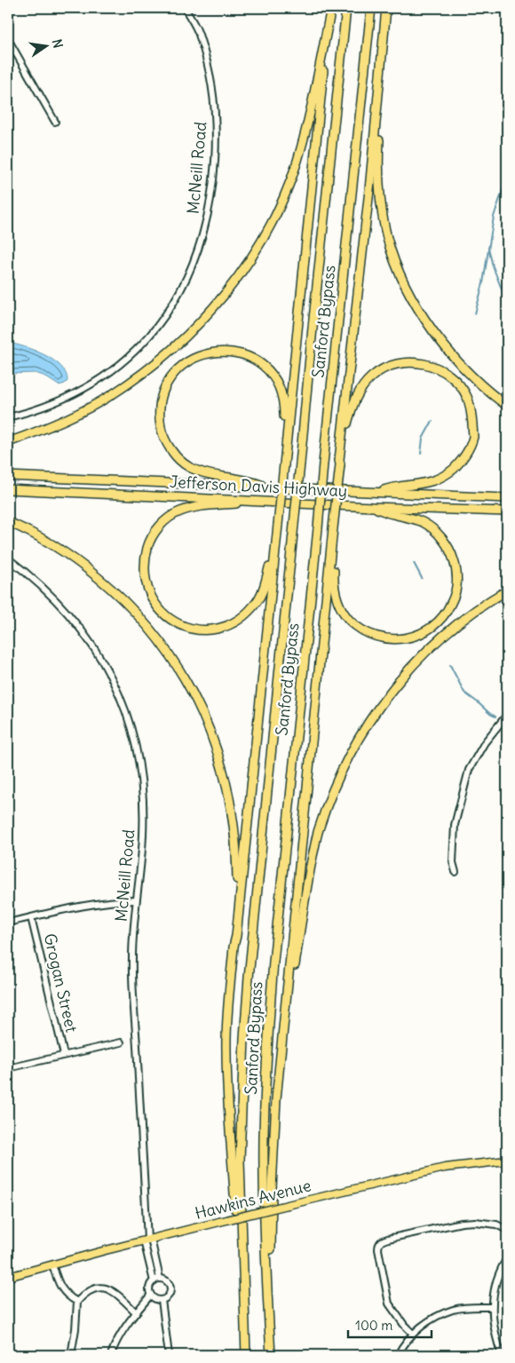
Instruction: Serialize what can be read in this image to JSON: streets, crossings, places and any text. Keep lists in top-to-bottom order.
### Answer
{
  "streets": {
    "highway": ["Sanford Bypass", "Jefferson Davis Highway"],
    "main road": ["Hawkins Avenue"],
    "street": ["McNeill Road", "Grogan Street"]
  },
  "crossings": [
    ["McNeill Road", "Hawkins Avenue"]
  ],
  "scale_bar": "100 m",
  "north": "right"
}
